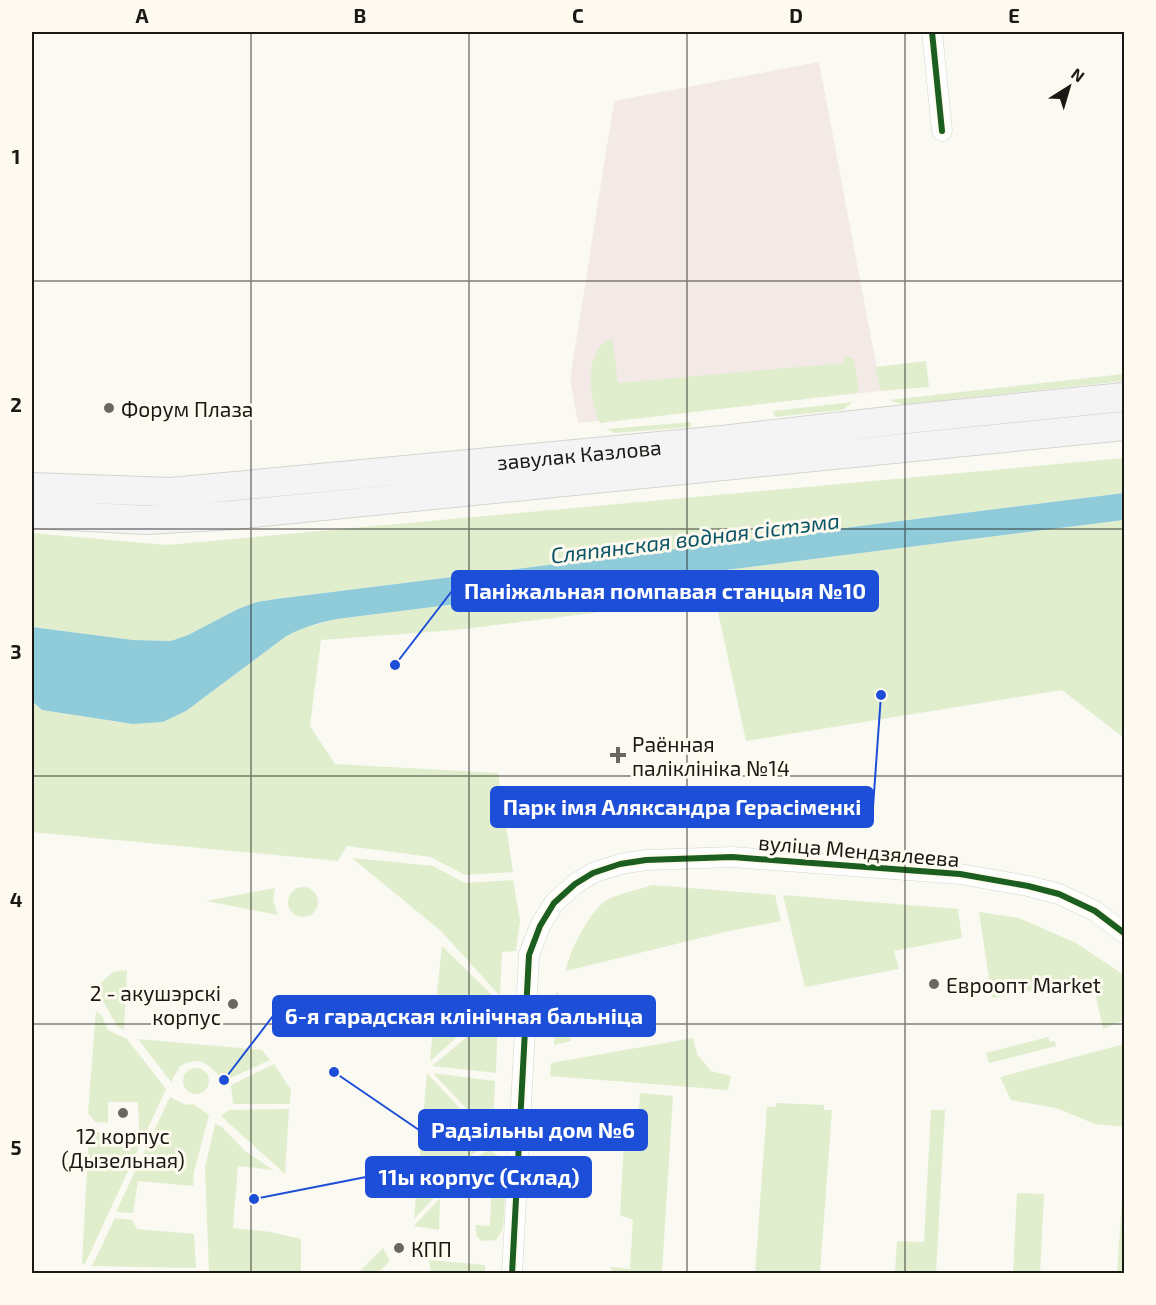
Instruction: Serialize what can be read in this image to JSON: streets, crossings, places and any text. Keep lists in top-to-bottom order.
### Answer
{
  "streets": {
    "main road": ["завулак Казлова"],
    "street": ["вуліца Мендзялеева"]
  },
  "water": ["Сляпянская водная сістэма"],
  "places": {
    "other": [
      "Форум Плаза",
      "Паніжальная помпавая станцыя №10",
      "Парк імя Аляксандра Герасіменкі",
      "Евроопт Market",
      "2 - акушэрскі корпус",
      "Радзільны дом №6",
      "6-я гарадская клінічная бальніца",
      "12 корпус (Дызельная)",
      "11ы корпус (Склад)",
      "КПП"
    ],
    "health": ["Раённая паліклініка №14"]
  },
  "north": "top right",
  "grid": {
    "columns": [
      "A",
      "B",
      "C",
      "D",
      "E"
    ],
    "rows": [
      "1",
      "2",
      "3",
      "4",
      "5"
    ]
  }
}
